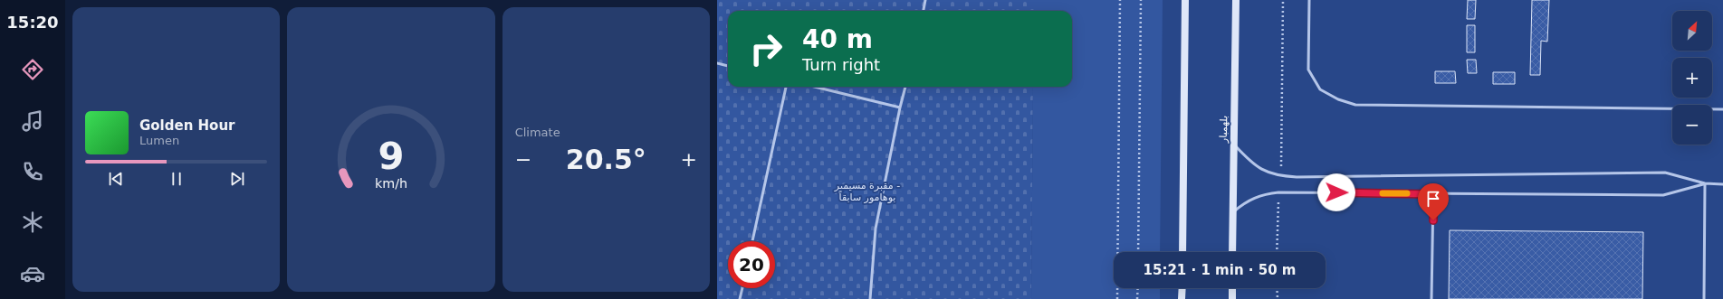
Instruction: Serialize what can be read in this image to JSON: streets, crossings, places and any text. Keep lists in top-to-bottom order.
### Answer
{
  "streets": {
    "street": ["بلهمبار"]
  },
  "parks": ["مقبرة مسيمير - بوهامور سابقاً"],
  "north": "top right",
  "page": {
    "tabs": "15:20",
    "tile": "Climate",
    "map_buttons": ["+", "−"],
    "turn": ["40 m", "Turn right"],
    "song": ["Golden Hour", "Lumen"],
    "heat": ["−", "20.5°", "+"],
    "limit": "20",
    "trip": "15:21 · 1 min · 50 m",
    "gauge": ["9", "km/h"]
  }
}
